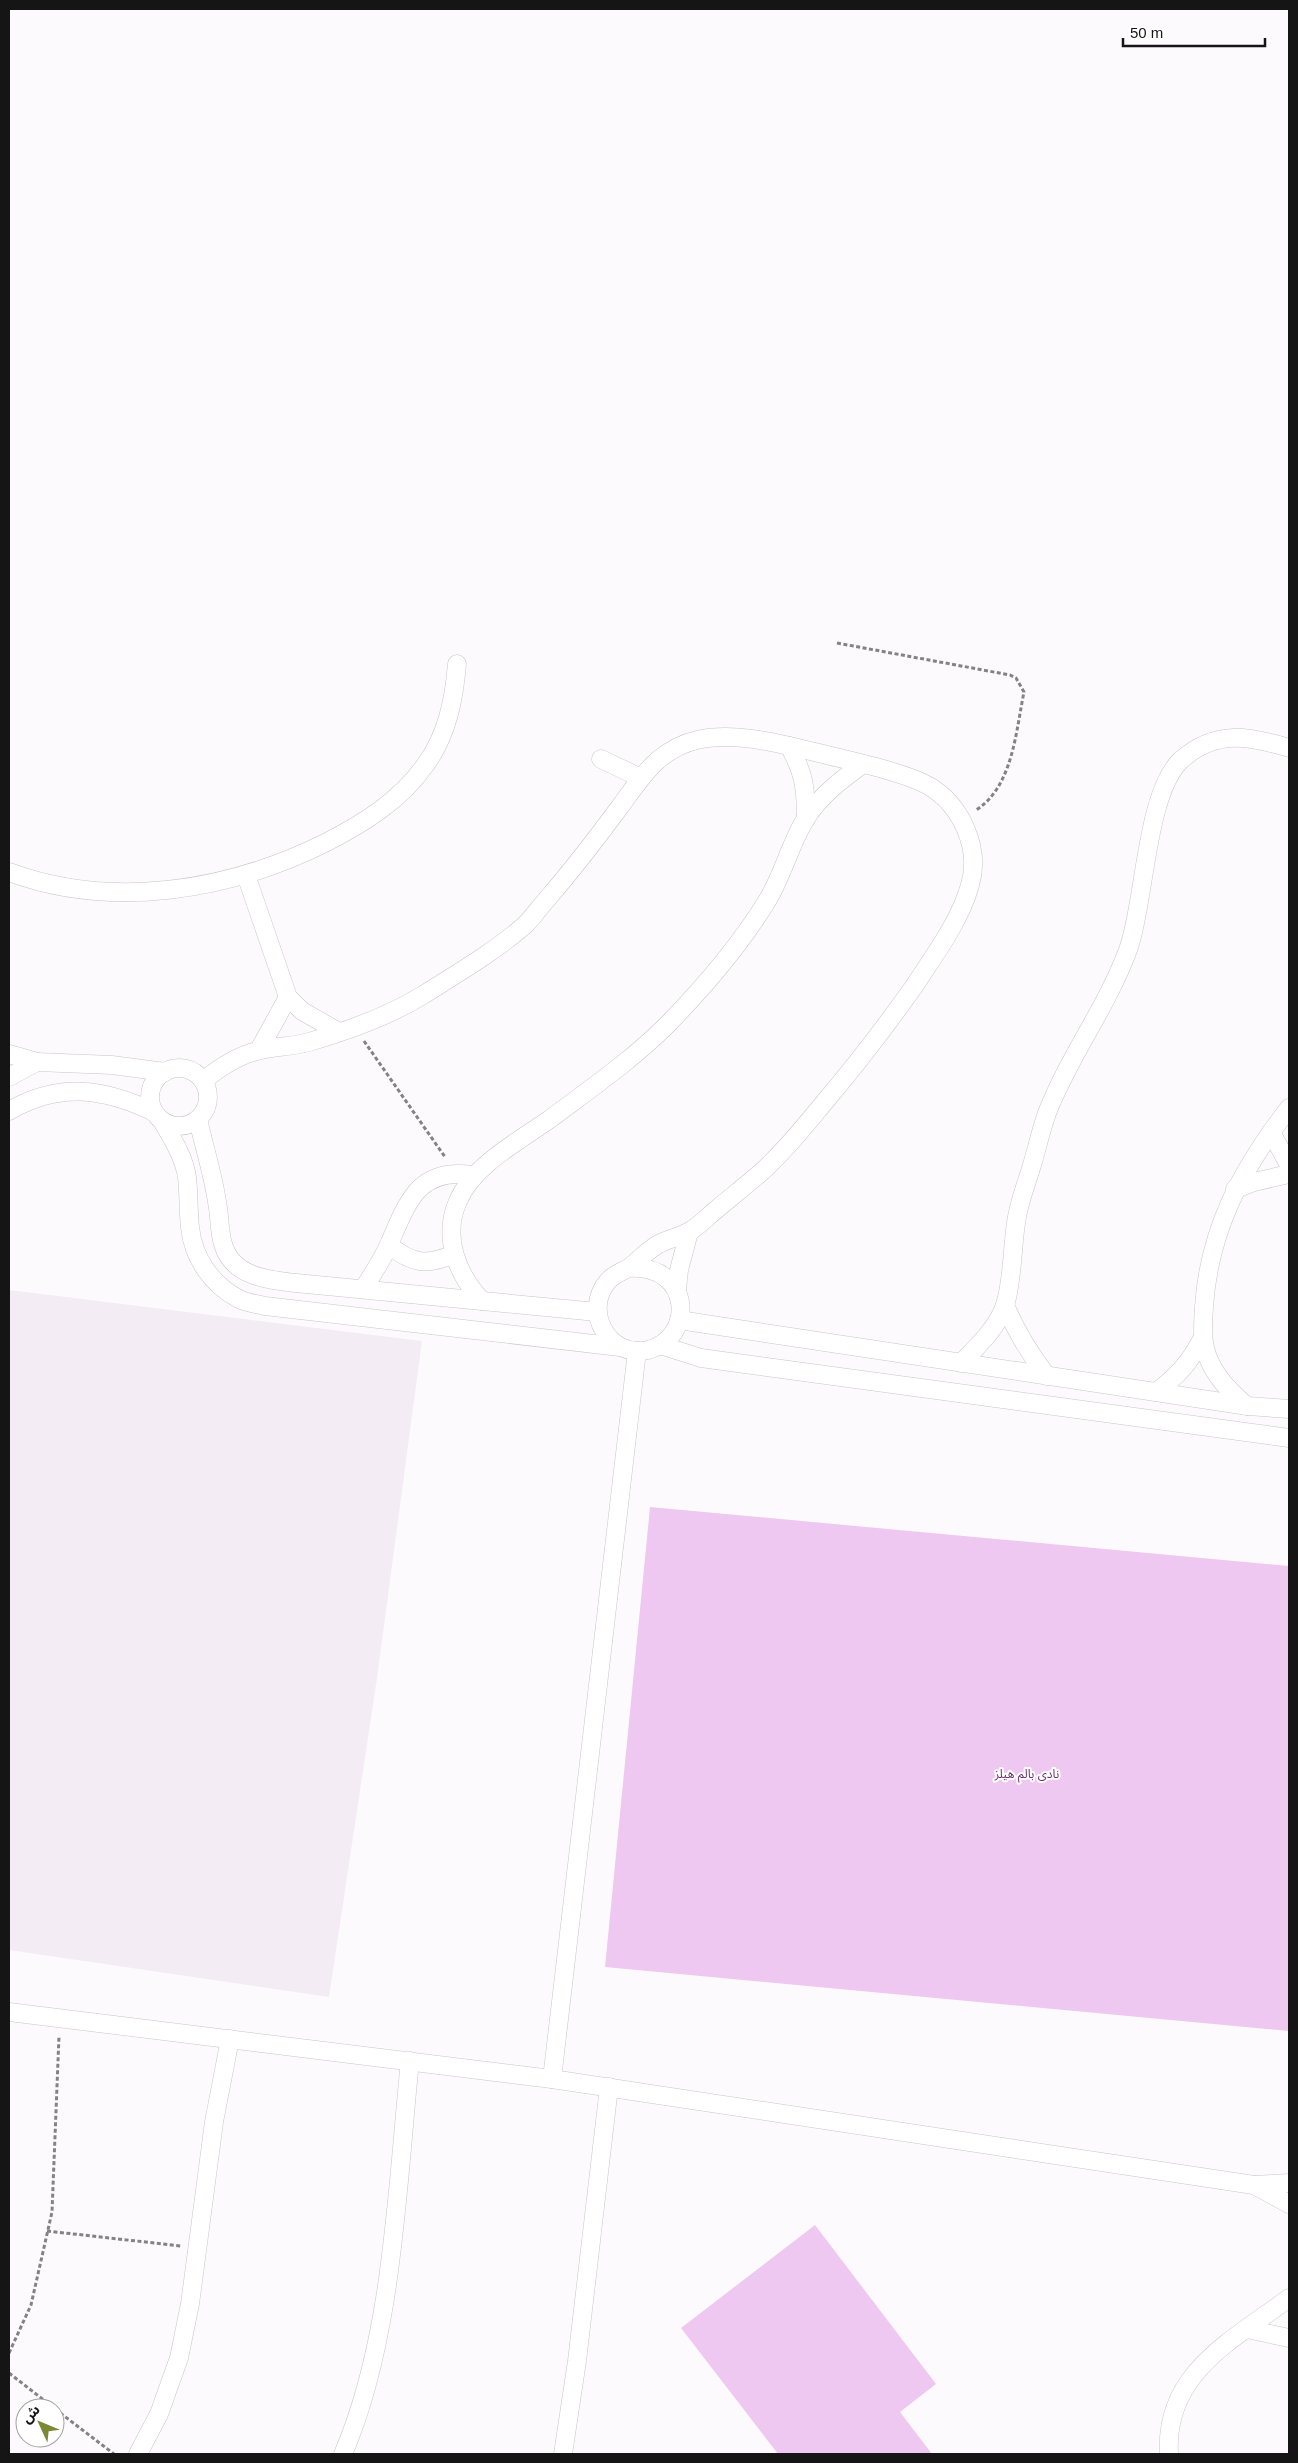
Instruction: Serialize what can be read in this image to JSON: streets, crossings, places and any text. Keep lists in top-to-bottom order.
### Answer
{
  "parks": ["نادى بالم هيلز"],
  "scale_bar": "50 m",
  "north": "top left"
}
